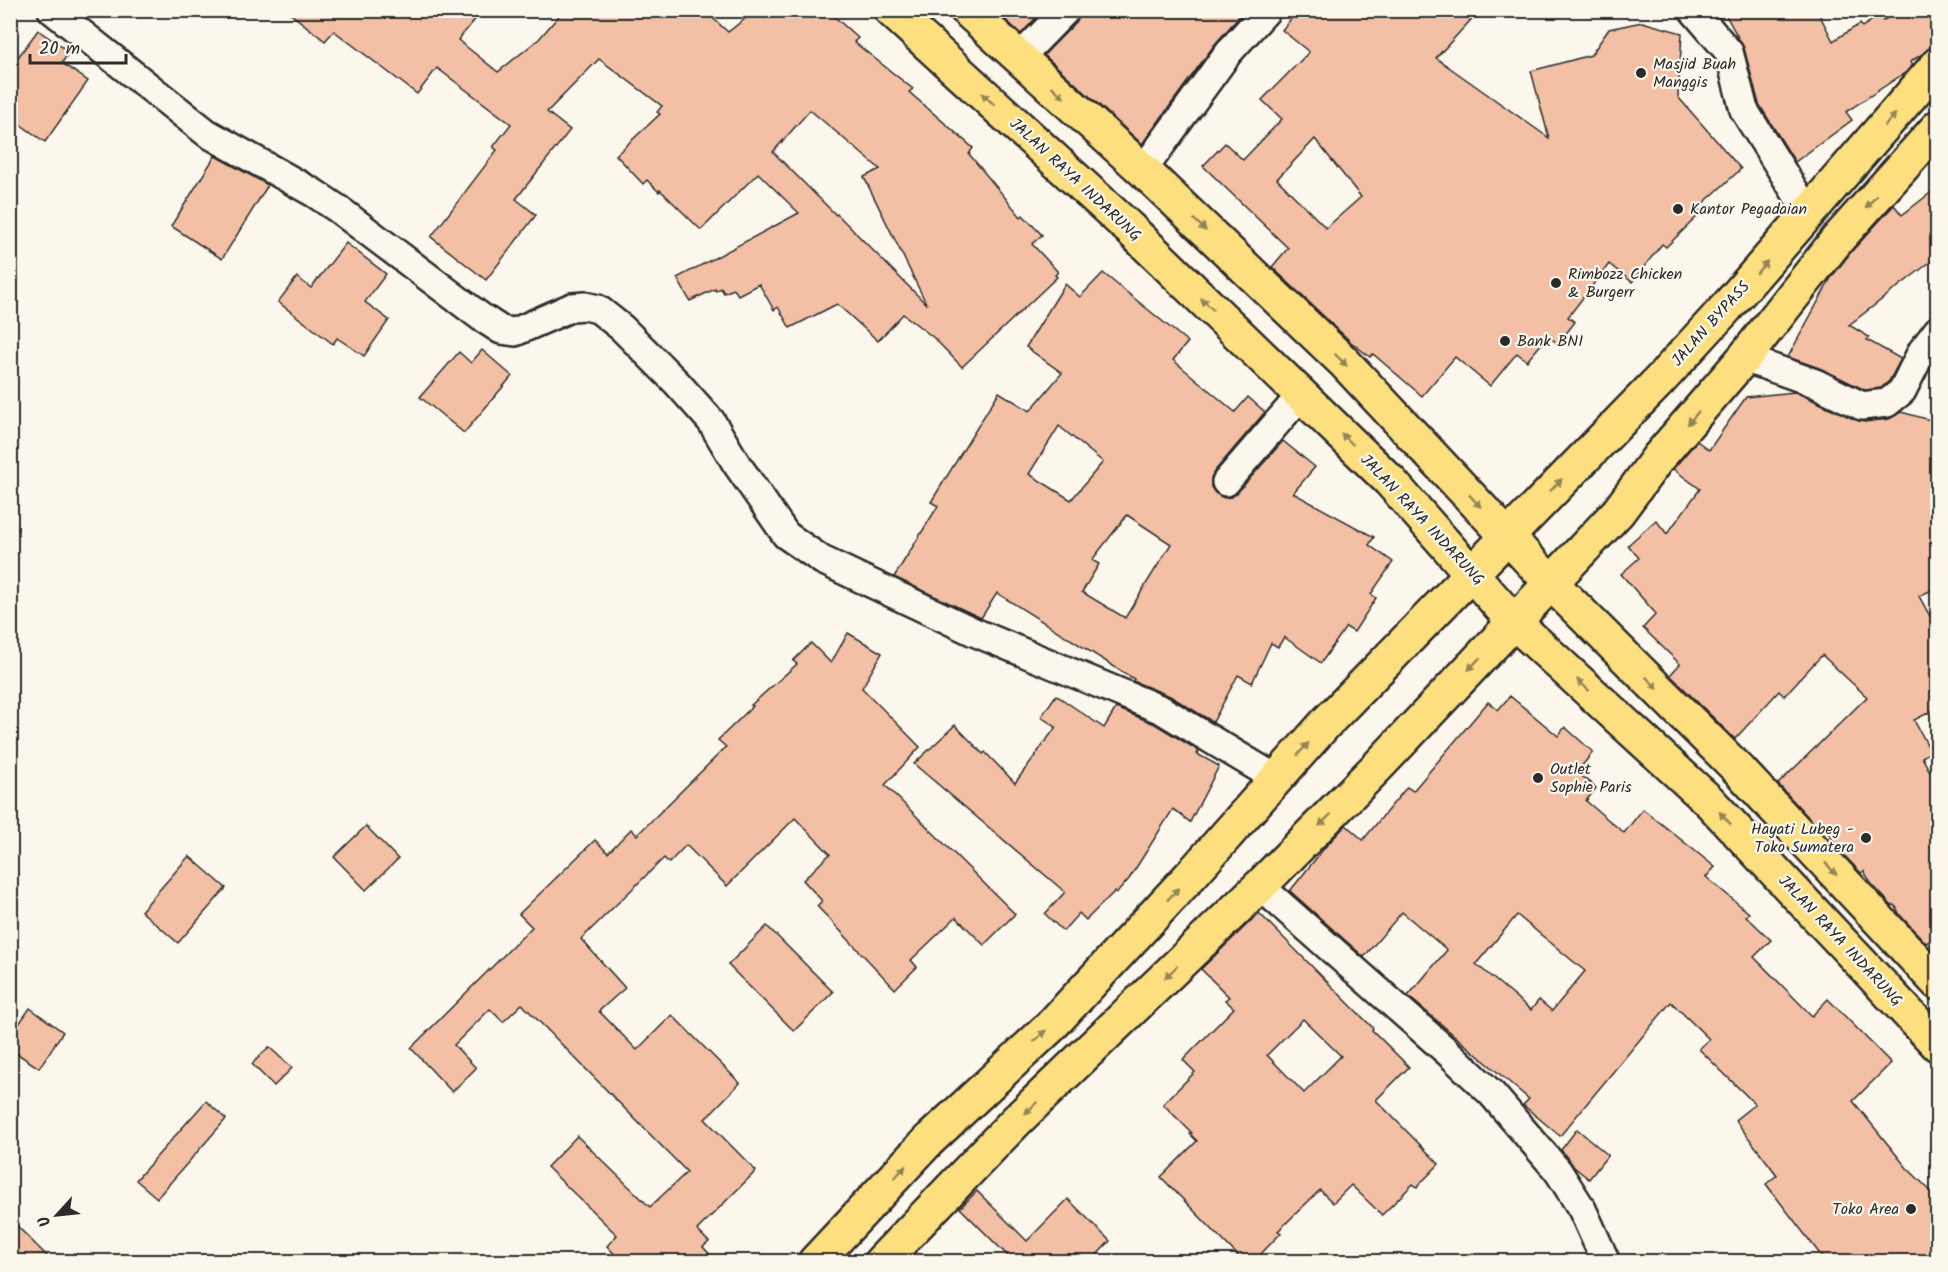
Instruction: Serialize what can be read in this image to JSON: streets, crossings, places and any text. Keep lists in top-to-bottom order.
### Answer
{
  "streets": {
    "main road": ["JALAN RAYA INDARUNG", "JALAN BYPASS"]
  },
  "crossings": [
    ["JALAN RAYA INDARUNG", "JALAN BYPASS"]
  ],
  "places": [
    "Masjid Buah Manggis",
    "Kantor Pegadaian",
    "Rimbozz Chicken & Burgerr",
    "Bank BNI",
    "Outlet Sophie Paris",
    "Hayati Lubeg - Toko Sumatera",
    "Toko Area"
  ],
  "scale_bar": "20 m",
  "north": "bottom left"
}
